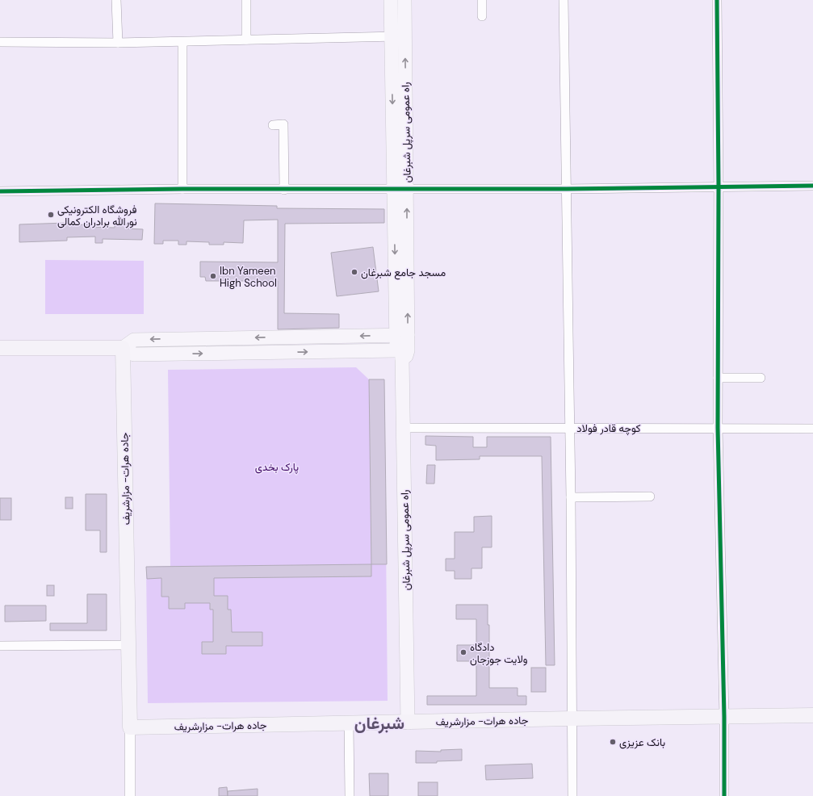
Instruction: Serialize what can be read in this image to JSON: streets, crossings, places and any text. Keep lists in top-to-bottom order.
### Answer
{
  "streets": {
    "highway": ["جاده هرات- مزارشریف"],
    "main road": ["راه عمومی سرپل شبرغان"],
    "street": ["کوچه قادر فولاد"]
  },
  "crossings": [
    ["راه عمومی سرپل شبرغان", "کوچه قادر فولاد"],
    ["راه عمومی سرپل شبرغان", "جاده هرات- مزارشریف"]
  ],
  "districts": ["شبرغان"],
  "parks": ["پارک بخدی"],
  "places": [
    "فروشگاه الکترونیکی نورالله برادران کمالی",
    "مسجد جامع شبرغان",
    "Ibn Yameen High School",
    "دادگاه ولایت جوزجان",
    "بانک عزیزی"
  ]
}
